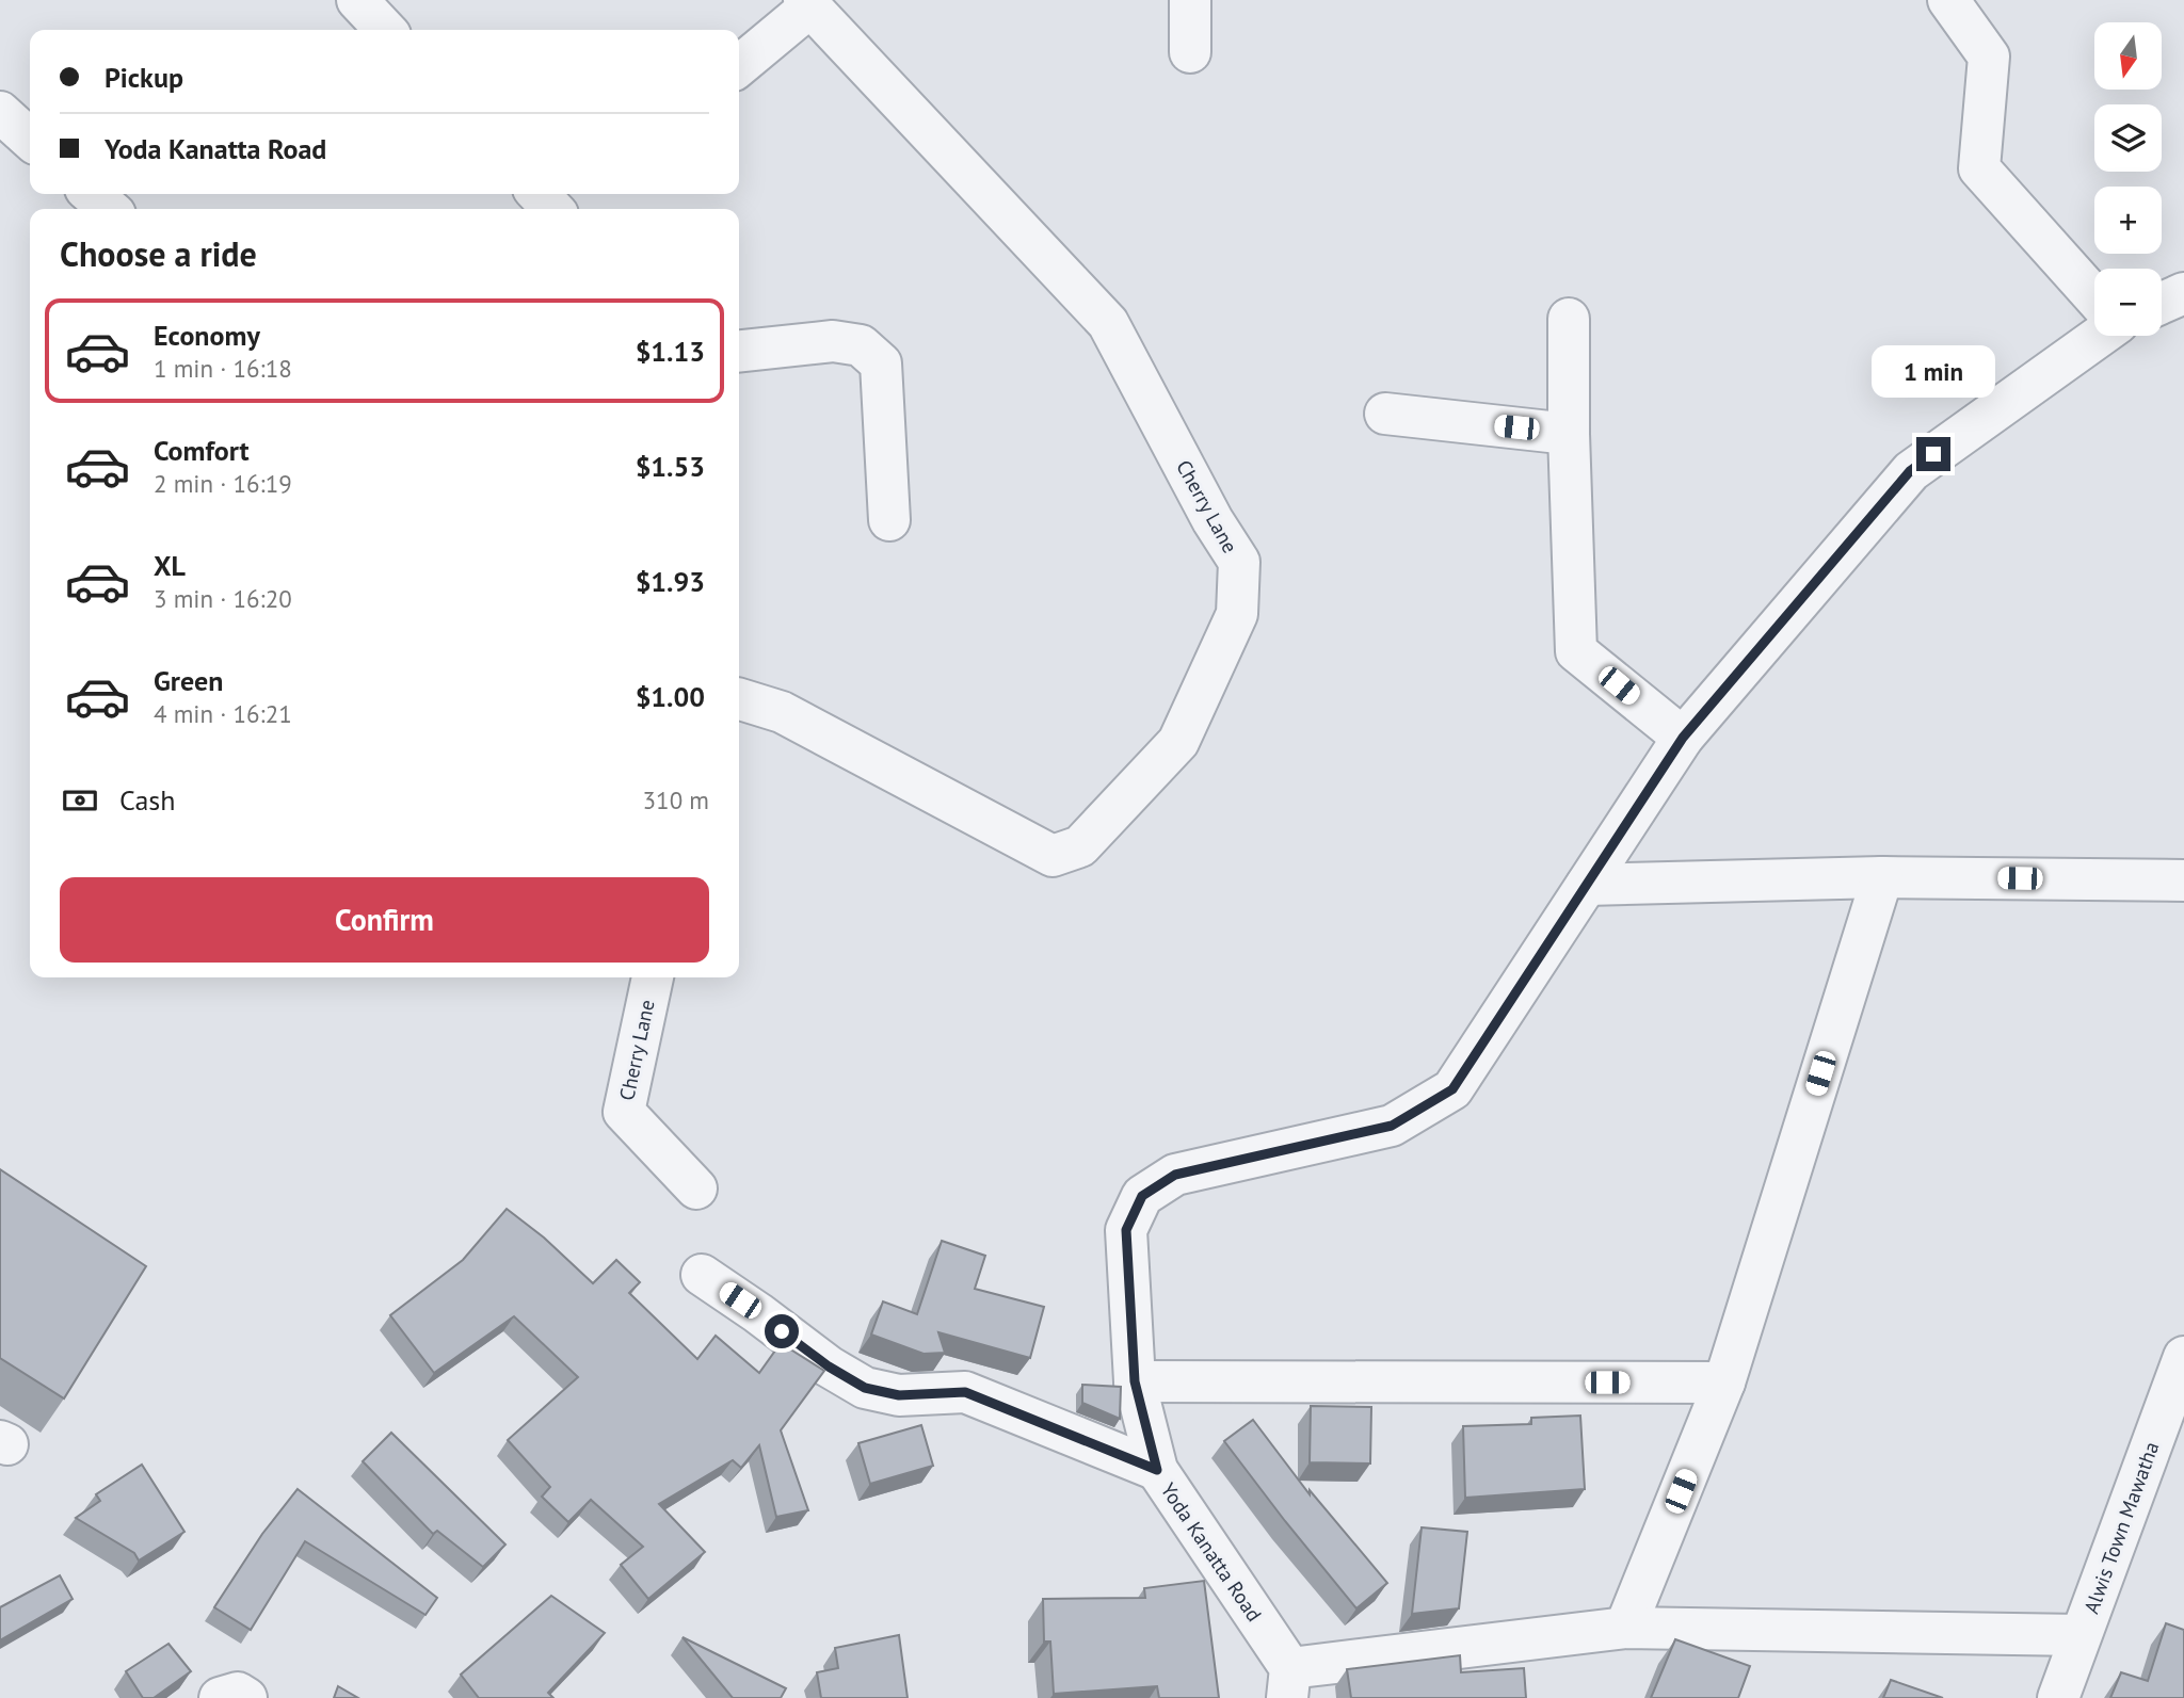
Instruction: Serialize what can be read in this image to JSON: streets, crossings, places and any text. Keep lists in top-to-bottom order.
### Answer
{
  "streets": {
    "street": ["Cherry Lane", "Alwis Town Mawatha", "Yoda Kanatta Road"]
  },
  "north": "bottom",
  "page": {
    "map_buttons": ["+", "−"],
    "banner": ["Pickup", "Yoda Kanatta Road"],
    "heading": "Choose a ride",
    "list": [
      {
        "name": "Economy",
        "note": "1 min · 16:18",
        "value": "$1.13"
      },
      {
        "name": "Comfort",
        "note": "2 min · 16:19",
        "value": "$1.53"
      },
      {
        "name": "XL",
        "note": "3 min · 16:20",
        "value": "$1.93"
      },
      {
        "name": "Green",
        "note": "4 min · 16:21",
        "value": "$1.00"
      }
    ],
    "bubble": "1 min",
    "pay": ["Cash", "310 m"],
    "buttons": "Confirm"
  }
}
